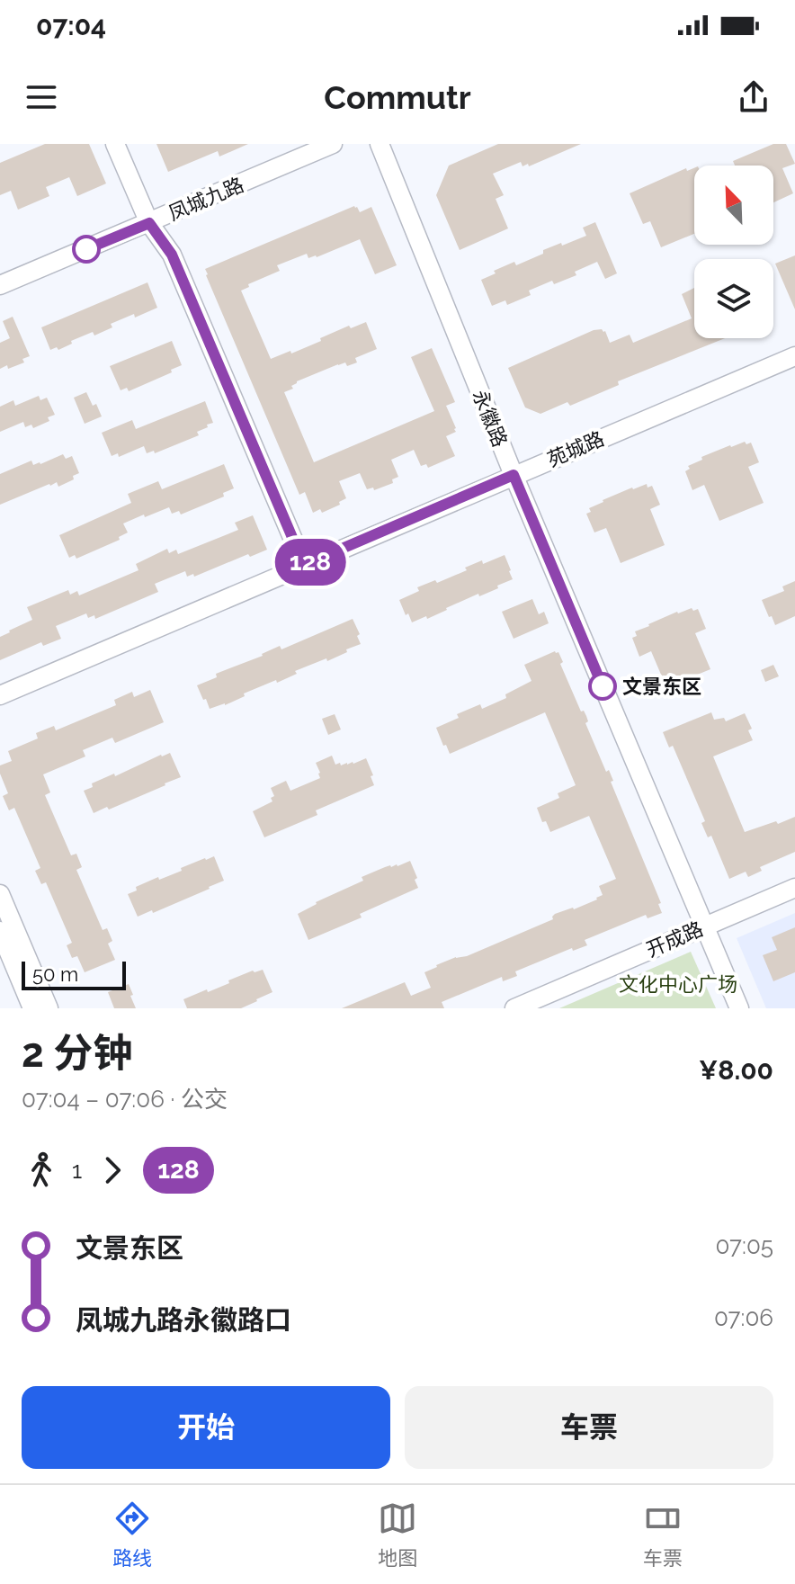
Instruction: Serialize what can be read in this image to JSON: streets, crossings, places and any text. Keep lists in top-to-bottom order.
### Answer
{
  "streets": {
    "street": [
      "凤城九路",
      "永徽路",
      "苑城路",
      "开成路"
    ]
  },
  "crossings": [
    ["永徽路", "苑城路"],
    ["永徽路", "开成路"]
  ],
  "parks": ["文化中心广场"],
  "places": ["文景东区"],
  "lines": ["bus line 128"],
  "scale_bar": "50 m",
  "north": "top left",
  "page": {
    "status": "07:04",
    "header": "Commutr",
    "on_map": "128",
    "scale": "50 m",
    "heading": ["2 分钟", "07:04 – 07:06 · 公交", "¥8.00"],
    "legs": ["1", "128"],
    "list": [
      {
        "name": "文景东区",
        "value": "07:05"
      },
      {
        "name": "凤城九路永徽路口",
        "value": "07:06"
      }
    ],
    "buttons": ["开始", "车票"],
    "tabs": ["路线", "地图", "车票"]
  }
}
